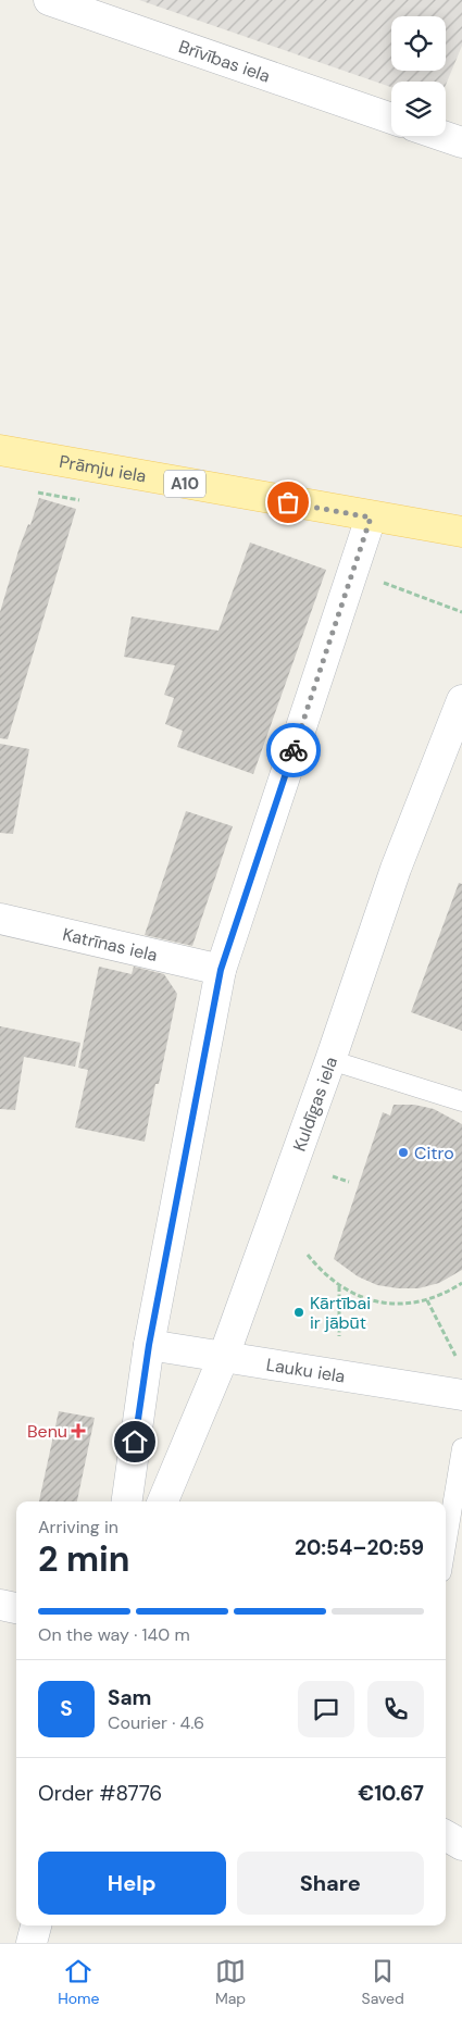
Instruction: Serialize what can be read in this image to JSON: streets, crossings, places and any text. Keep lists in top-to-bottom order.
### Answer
{
  "streets": {
    "main road": ["Prāmju iela", "A10"],
    "street": [
      "Brīvības iela",
      "Katrīnas iela",
      "Kuldīgas iela",
      "Lauku iela"
    ]
  },
  "crossings": [
    ["Kuldīgas iela", "Lauku iela"]
  ],
  "places": {
    "other": ["Citro", "Kārtībai ir jābūt"],
    "health": ["Benu"]
  },
  "page": {
    "heading": ["2 min", "Arriving in", "20:54–20:59"],
    "panel": [
      "Sam",
      "Courier · 4.6",
      "Order #8776",
      "€10.67"
    ],
    "bar": "On the way · 140 m",
    "round": "S",
    "buttons": ["Help", "Share"],
    "tabs": ["Home", "Map", "Saved"]
  }
}
